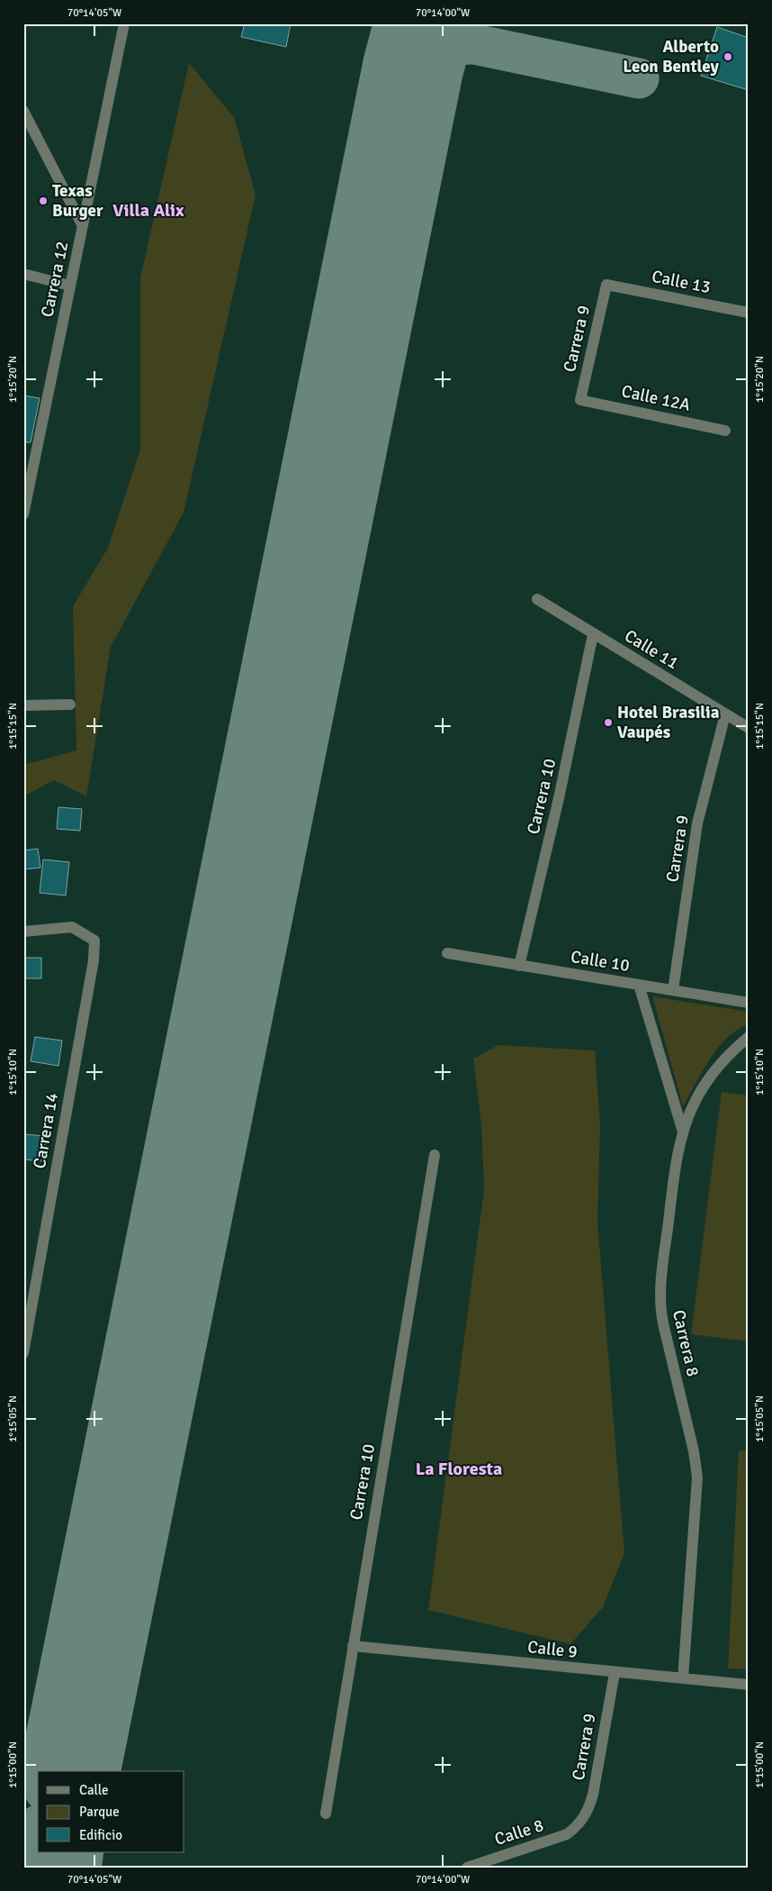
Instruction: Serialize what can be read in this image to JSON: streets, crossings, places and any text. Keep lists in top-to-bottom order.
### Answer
{
  "streets": {
    "street": [
      "Carrera 12",
      "Calle 13",
      "Carrera 9",
      "Calle 12A",
      "Calle 11",
      "Carrera 10",
      "Calle 10",
      "Carrera 14",
      "Carrera 8",
      "Calle 9",
      "Calle 8"
    ]
  },
  "crossings": [
    ["Calle 13", "Carrera 9"],
    ["Carrera 9", "Calle 12A"],
    ["Carrera 9", "Calle 11"],
    ["Carrera 9", "Calle 10"],
    ["Carrera 9", "Calle 9"],
    ["Carrera 9", "Calle 8"],
    ["Calle 11", "Carrera 10"],
    ["Carrera 10", "Calle 10"],
    ["Carrera 10", "Calle 9"],
    ["Carrera 8", "Calle 9"]
  ],
  "districts": ["Villa Alix", "La Floresta"],
  "places": ["Alberto Leon Bentley", "Texas Burger", "Hotel Brasilia Vaupés"],
  "legend": ["Calle", "Parque", "Edificio"],
  "coordinates": [
    "70°14'05\"W",
    "70°14'00\"W",
    "1°15'20\"N",
    "1°15'15\"N",
    "1°15'10\"N",
    "1°15'05\"N",
    "1°15'00\"N"
  ]
}
